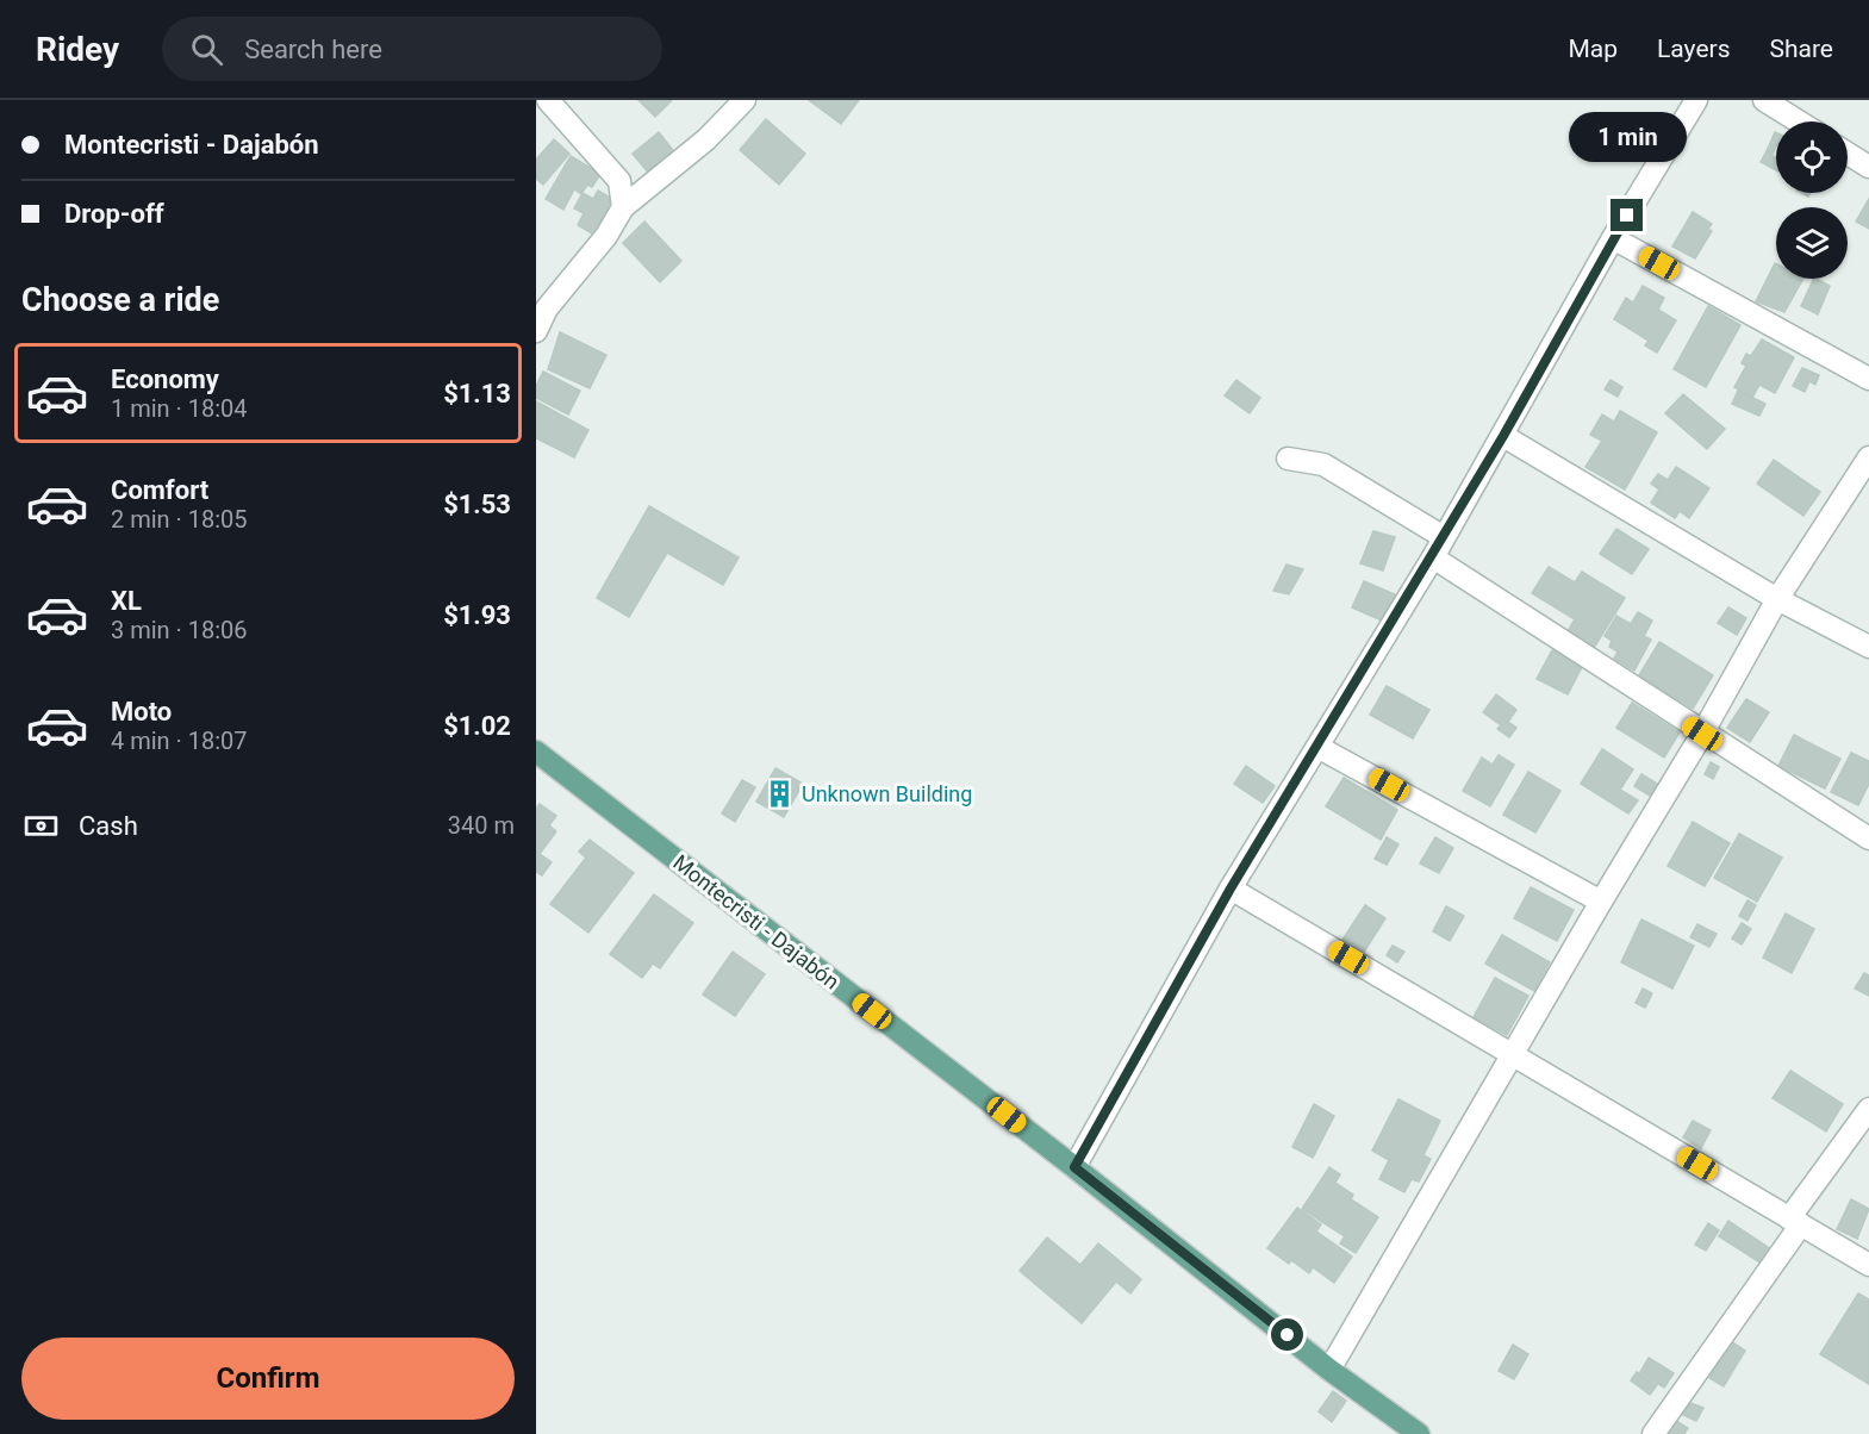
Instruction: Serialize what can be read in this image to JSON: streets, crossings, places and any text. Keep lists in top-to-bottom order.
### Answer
{
  "streets": {
    "main road": ["Montecristi - Dajabón"]
  },
  "places": {
    "building": ["Unknown Building"]
  },
  "page": {
    "header": "Ridey",
    "search": "Search here",
    "nav": ["Map", "Layers", "Share"],
    "banner": ["Montecristi - Dajabón", "Drop-off"],
    "bubble": "1 min",
    "heading": "Choose a ride",
    "list": [
      {
        "name": "Economy",
        "note": "1 min · 18:04",
        "value": "$1.13"
      },
      {
        "name": "Comfort",
        "note": "2 min · 18:05",
        "value": "$1.53"
      },
      {
        "name": "XL",
        "note": "3 min · 18:06",
        "value": "$1.93"
      },
      {
        "name": "Moto",
        "note": "4 min · 18:07",
        "value": "$1.02"
      }
    ],
    "pay": ["Cash", "340 m"],
    "buttons": "Confirm"
  }
}
